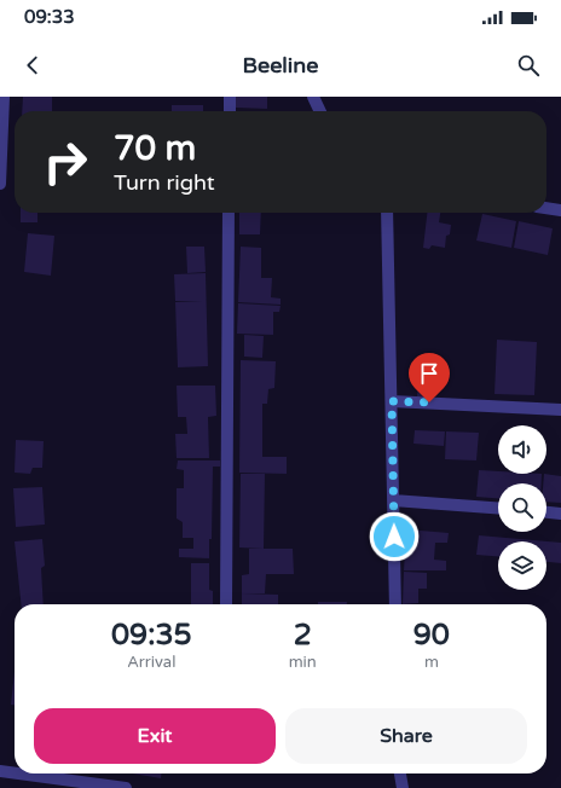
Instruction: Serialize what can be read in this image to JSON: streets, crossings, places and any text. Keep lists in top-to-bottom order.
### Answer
{
  "page": {
    "status": "09:33",
    "header": "Beeline",
    "turn": ["70 m", "Turn right"],
    "eta": [
      "09:35",
      "Arrival",
      "2",
      "min",
      "90",
      "m"
    ],
    "buttons": ["Exit", "Share"]
  }
}
